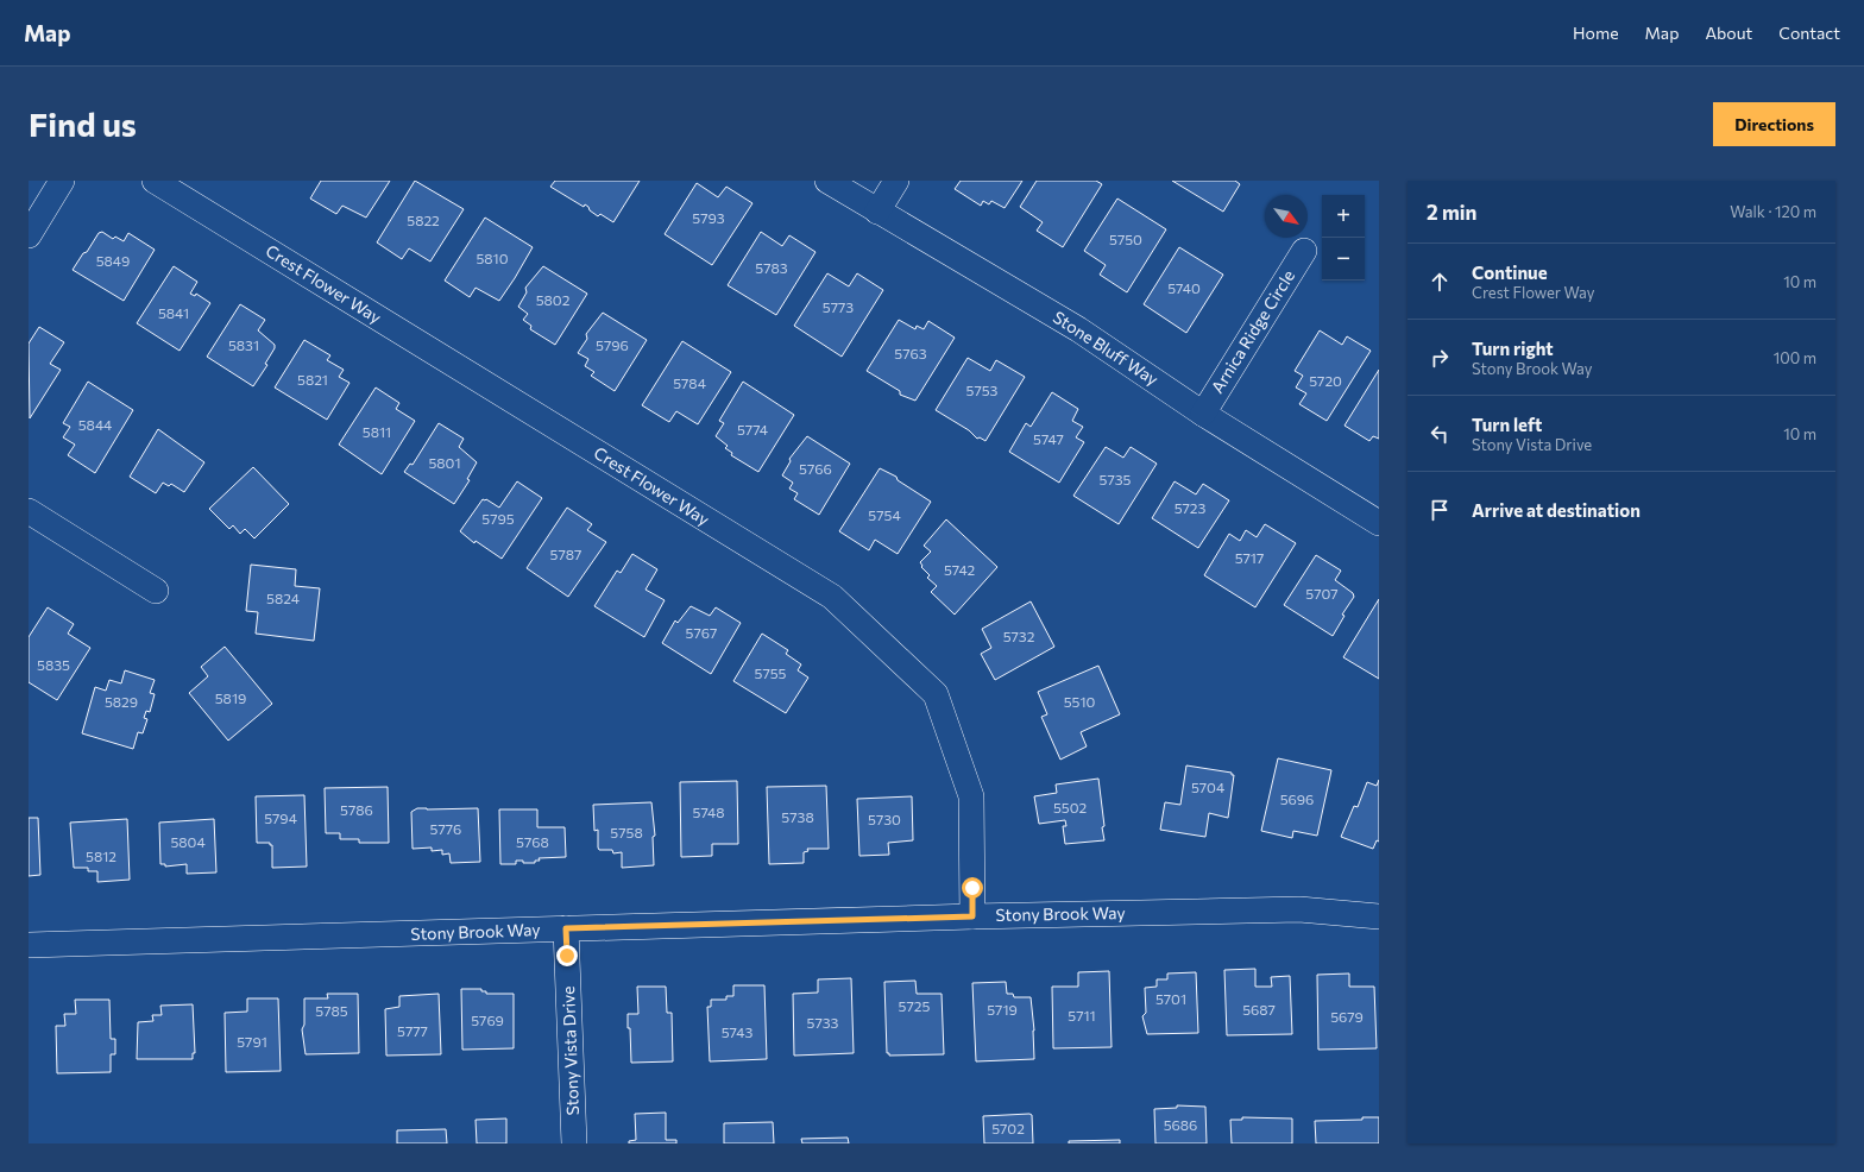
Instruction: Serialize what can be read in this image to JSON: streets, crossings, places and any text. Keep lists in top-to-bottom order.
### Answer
{
  "streets": {
    "street": [
      "Crest Flower Way",
      "Arnica Ridge Circle",
      "Stone Bluff Way",
      "Stony Brook Way",
      "Stony Vista Drive"
    ]
  },
  "crossings": [
    ["Crest Flower Way", "Stony Brook Way"],
    ["Arnica Ridge Circle", "Stone Bluff Way"],
    ["Stony Brook Way", "Stony Vista Drive"]
  ],
  "house_numbers": [
    "5793",
    "5822",
    "5750",
    "5810",
    "5849",
    "5783",
    "5740",
    "5802",
    "5773",
    "5841",
    "5831",
    "5796",
    "5763",
    "5821",
    "5720",
    "5784",
    "5753",
    "5844",
    "5774",
    "5811",
    "5747",
    "5801",
    "5766",
    "5735",
    "5723",
    "5754",
    "5795",
    "5787",
    "5717",
    "5742",
    "5707",
    "5824",
    "5767",
    "5732",
    "5835",
    "5755",
    "5819",
    "5829",
    "5510",
    "5704",
    "5696",
    "5502",
    "5786",
    "5748",
    "5738",
    "5794",
    "5730",
    "5776",
    "5758",
    "5804",
    "5768",
    "5812",
    "5701",
    "5725",
    "5719",
    "5687",
    "5785",
    "5711",
    "5679",
    "5769",
    "5733",
    "5777",
    "5743",
    "5791",
    "5686",
    "5702"
  ],
  "north": "bottom right",
  "page": {
    "header": "Map",
    "nav": [
      "Home",
      "Map",
      "About",
      "Contact"
    ],
    "buttons": "Directions",
    "title": "Find us",
    "heading": ["2 min", "Walk · 120 m"],
    "map_buttons": ["+", "−"],
    "list": [
      ["Continue", "Crest Flower Way", "10 m"],
      ["Turn right", "Stony Brook Way", "100 m"],
      ["Turn left", "Stony Vista Drive", "10 m"],
      "Arrive at destination"
    ]
  }
}
